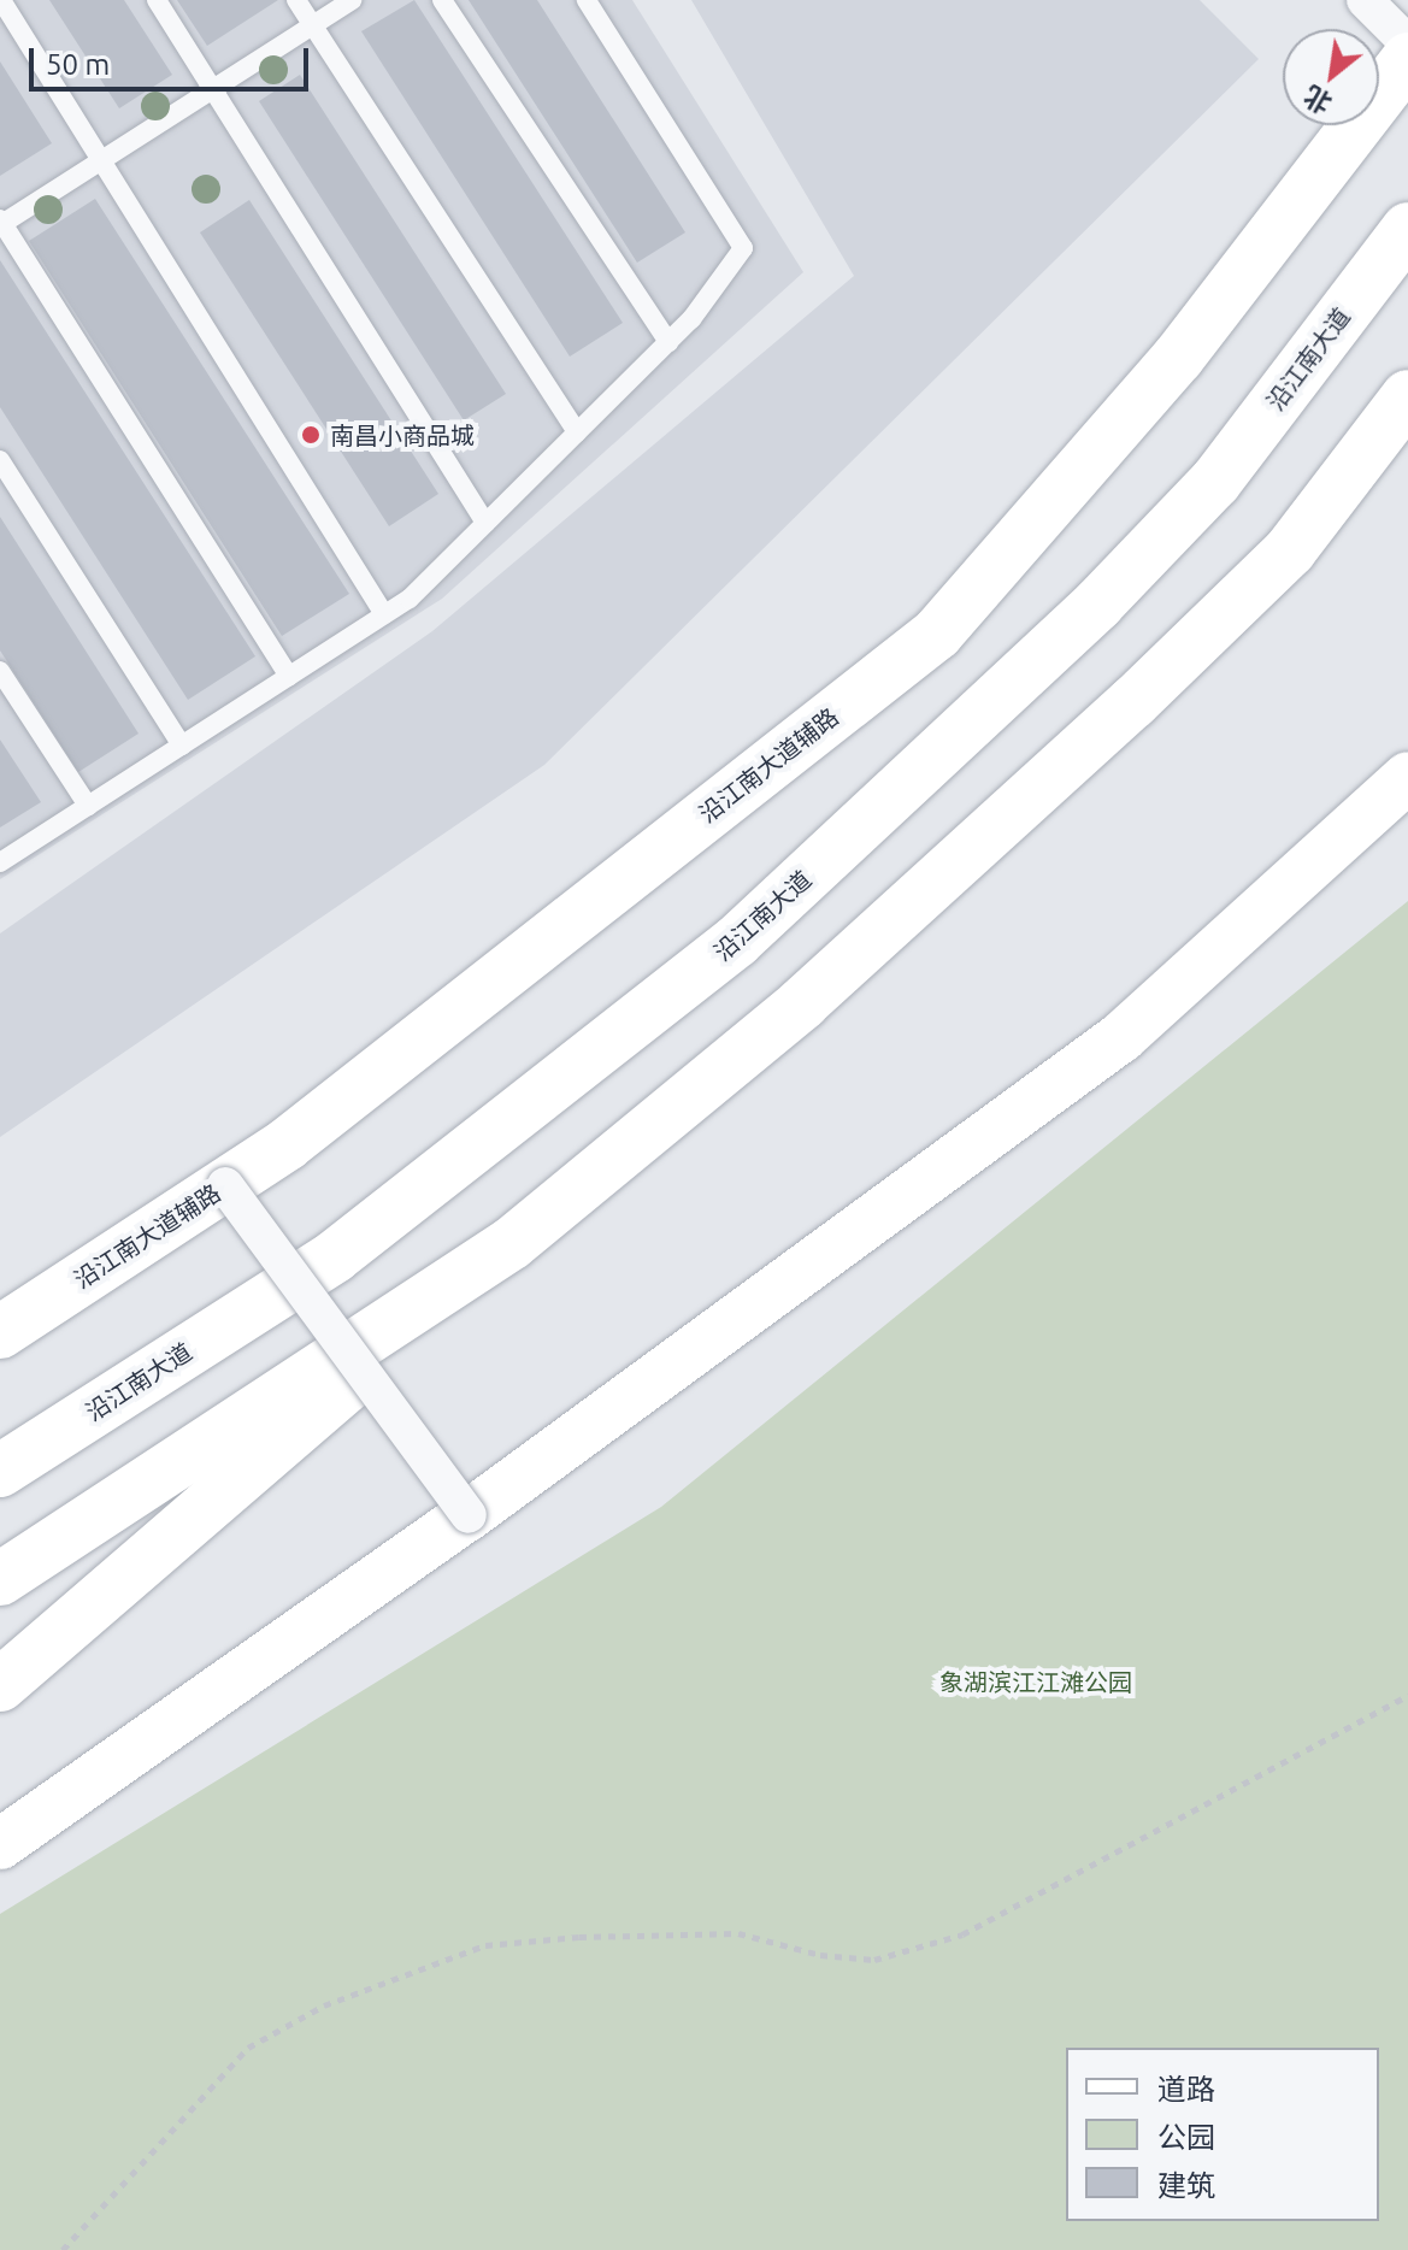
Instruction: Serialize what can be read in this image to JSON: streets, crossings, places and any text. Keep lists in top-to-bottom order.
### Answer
{
  "streets": {
    "main road": ["沿江南大道", "沿江南大道辅路"]
  },
  "parks": ["象湖滨江江滩公园"],
  "places": ["南昌小商品城"],
  "legend": ["道路", "公园", "建筑"],
  "scale_bar": "50 m",
  "north": "bottom left"
}
